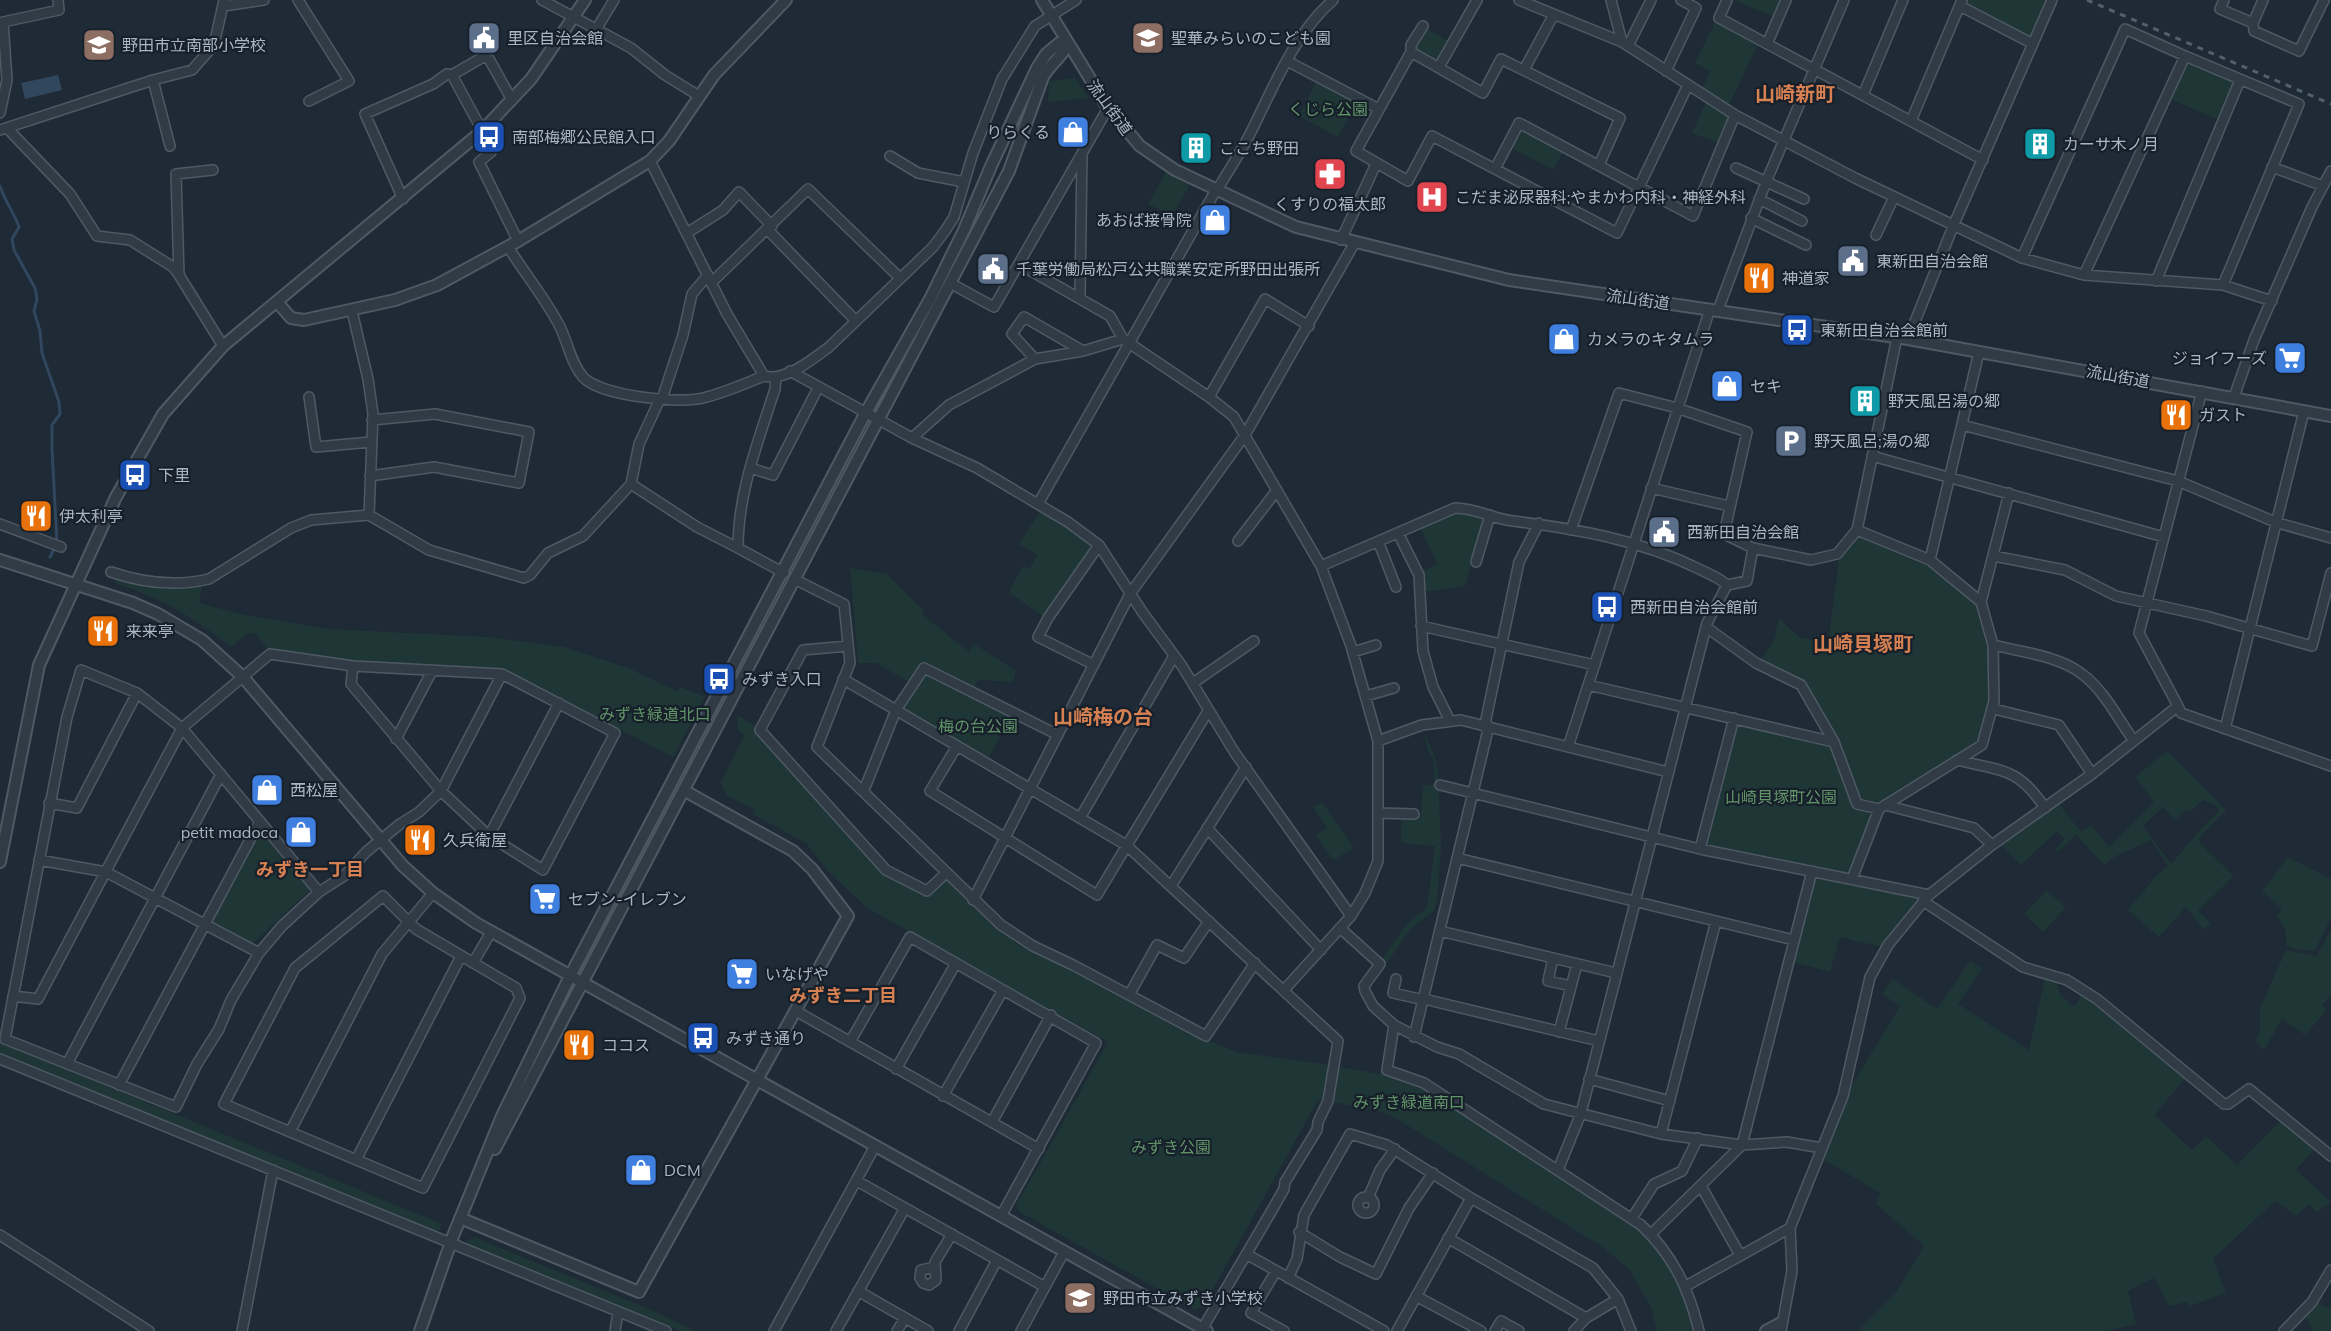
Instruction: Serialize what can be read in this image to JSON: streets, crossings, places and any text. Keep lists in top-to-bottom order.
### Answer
{
  "streets": {
    "street": ["流山街道"]
  },
  "districts": [
    "山崎新町",
    "山崎貝塚町",
    "山崎梅の台",
    "みずき一丁目",
    "みずき二丁目"
  ],
  "parks": [
    "くじら公園",
    "みずき緑道北口",
    "梅の台公園",
    "山崎貝塚町公園",
    "みずき緑道南口",
    "みずき公園"
  ],
  "places": {
    "public building": [
      "里区自治会館",
      "東新田自治会館",
      "千葉労働局松戸公共職業安定所野田出張所",
      "西新田自治会館"
    ],
    "school or university": ["聖華みらいのこども園", "野田市立南部小学校", "野田市立みずき小学校"],
    "shop": [
      "りらくる",
      "あおば接骨院",
      "カメラのキタムラ",
      "セキ",
      "西松屋",
      "petit madoca",
      "DCM"
    ],
    "bus stop": [
      "南部梅郷公民館入口",
      "東新田自治会館前",
      "下里",
      "西新田自治会館前",
      "みずき入口",
      "みずき通り"
    ],
    "building": ["カーサ木ノ月", "ここち野田", "野天風呂湯の郷"],
    "pharmacy": ["くすりの福太郎"],
    "hospital": ["こだま泌尿器科;やまかわ内科・神経外科"],
    "restaurant": [
      "神道家",
      "ガスト",
      "伊太利亭",
      "来来亭",
      "久兵衛屋",
      "ココス"
    ],
    "supermarket": ["ジョイフーズ", "セブン-イレブン", "いなげや"],
    "parking": ["野天風呂;湯の郷"]
  }
}
